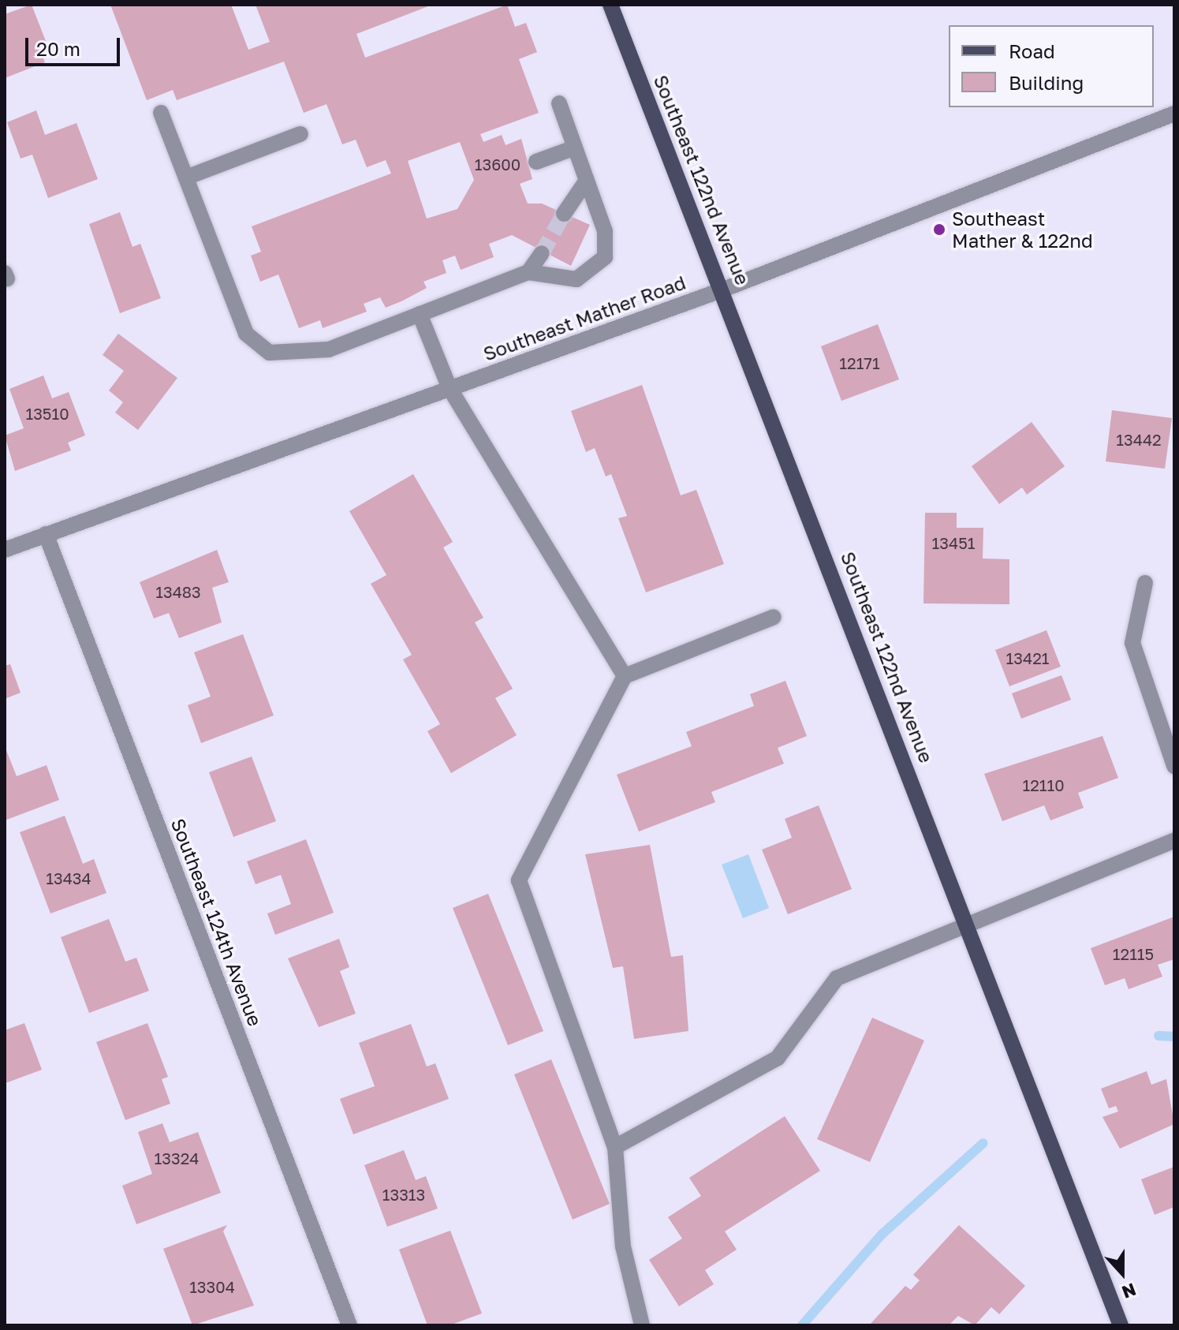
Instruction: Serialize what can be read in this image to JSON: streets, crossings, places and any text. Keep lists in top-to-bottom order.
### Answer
{
  "streets": {
    "main road": ["Southeast 122nd Avenue"],
    "street": ["Southeast Mather Road", "Southeast 124th Avenue"]
  },
  "crossings": [
    ["Southeast 122nd Avenue", "Southeast Mather Road"],
    ["Southeast Mather Road", "Southeast 124th Avenue"]
  ],
  "places": ["Southeast Mather & 122nd"],
  "house_numbers": [
    "13600",
    "12171",
    "13510",
    "13442",
    "13451",
    "13483",
    "13421",
    "12110",
    "13434",
    "12115",
    "13324",
    "13313",
    "13304"
  ],
  "legend": ["Road", "Building"],
  "scale_bar": "20 m",
  "north": "bottom"
}
